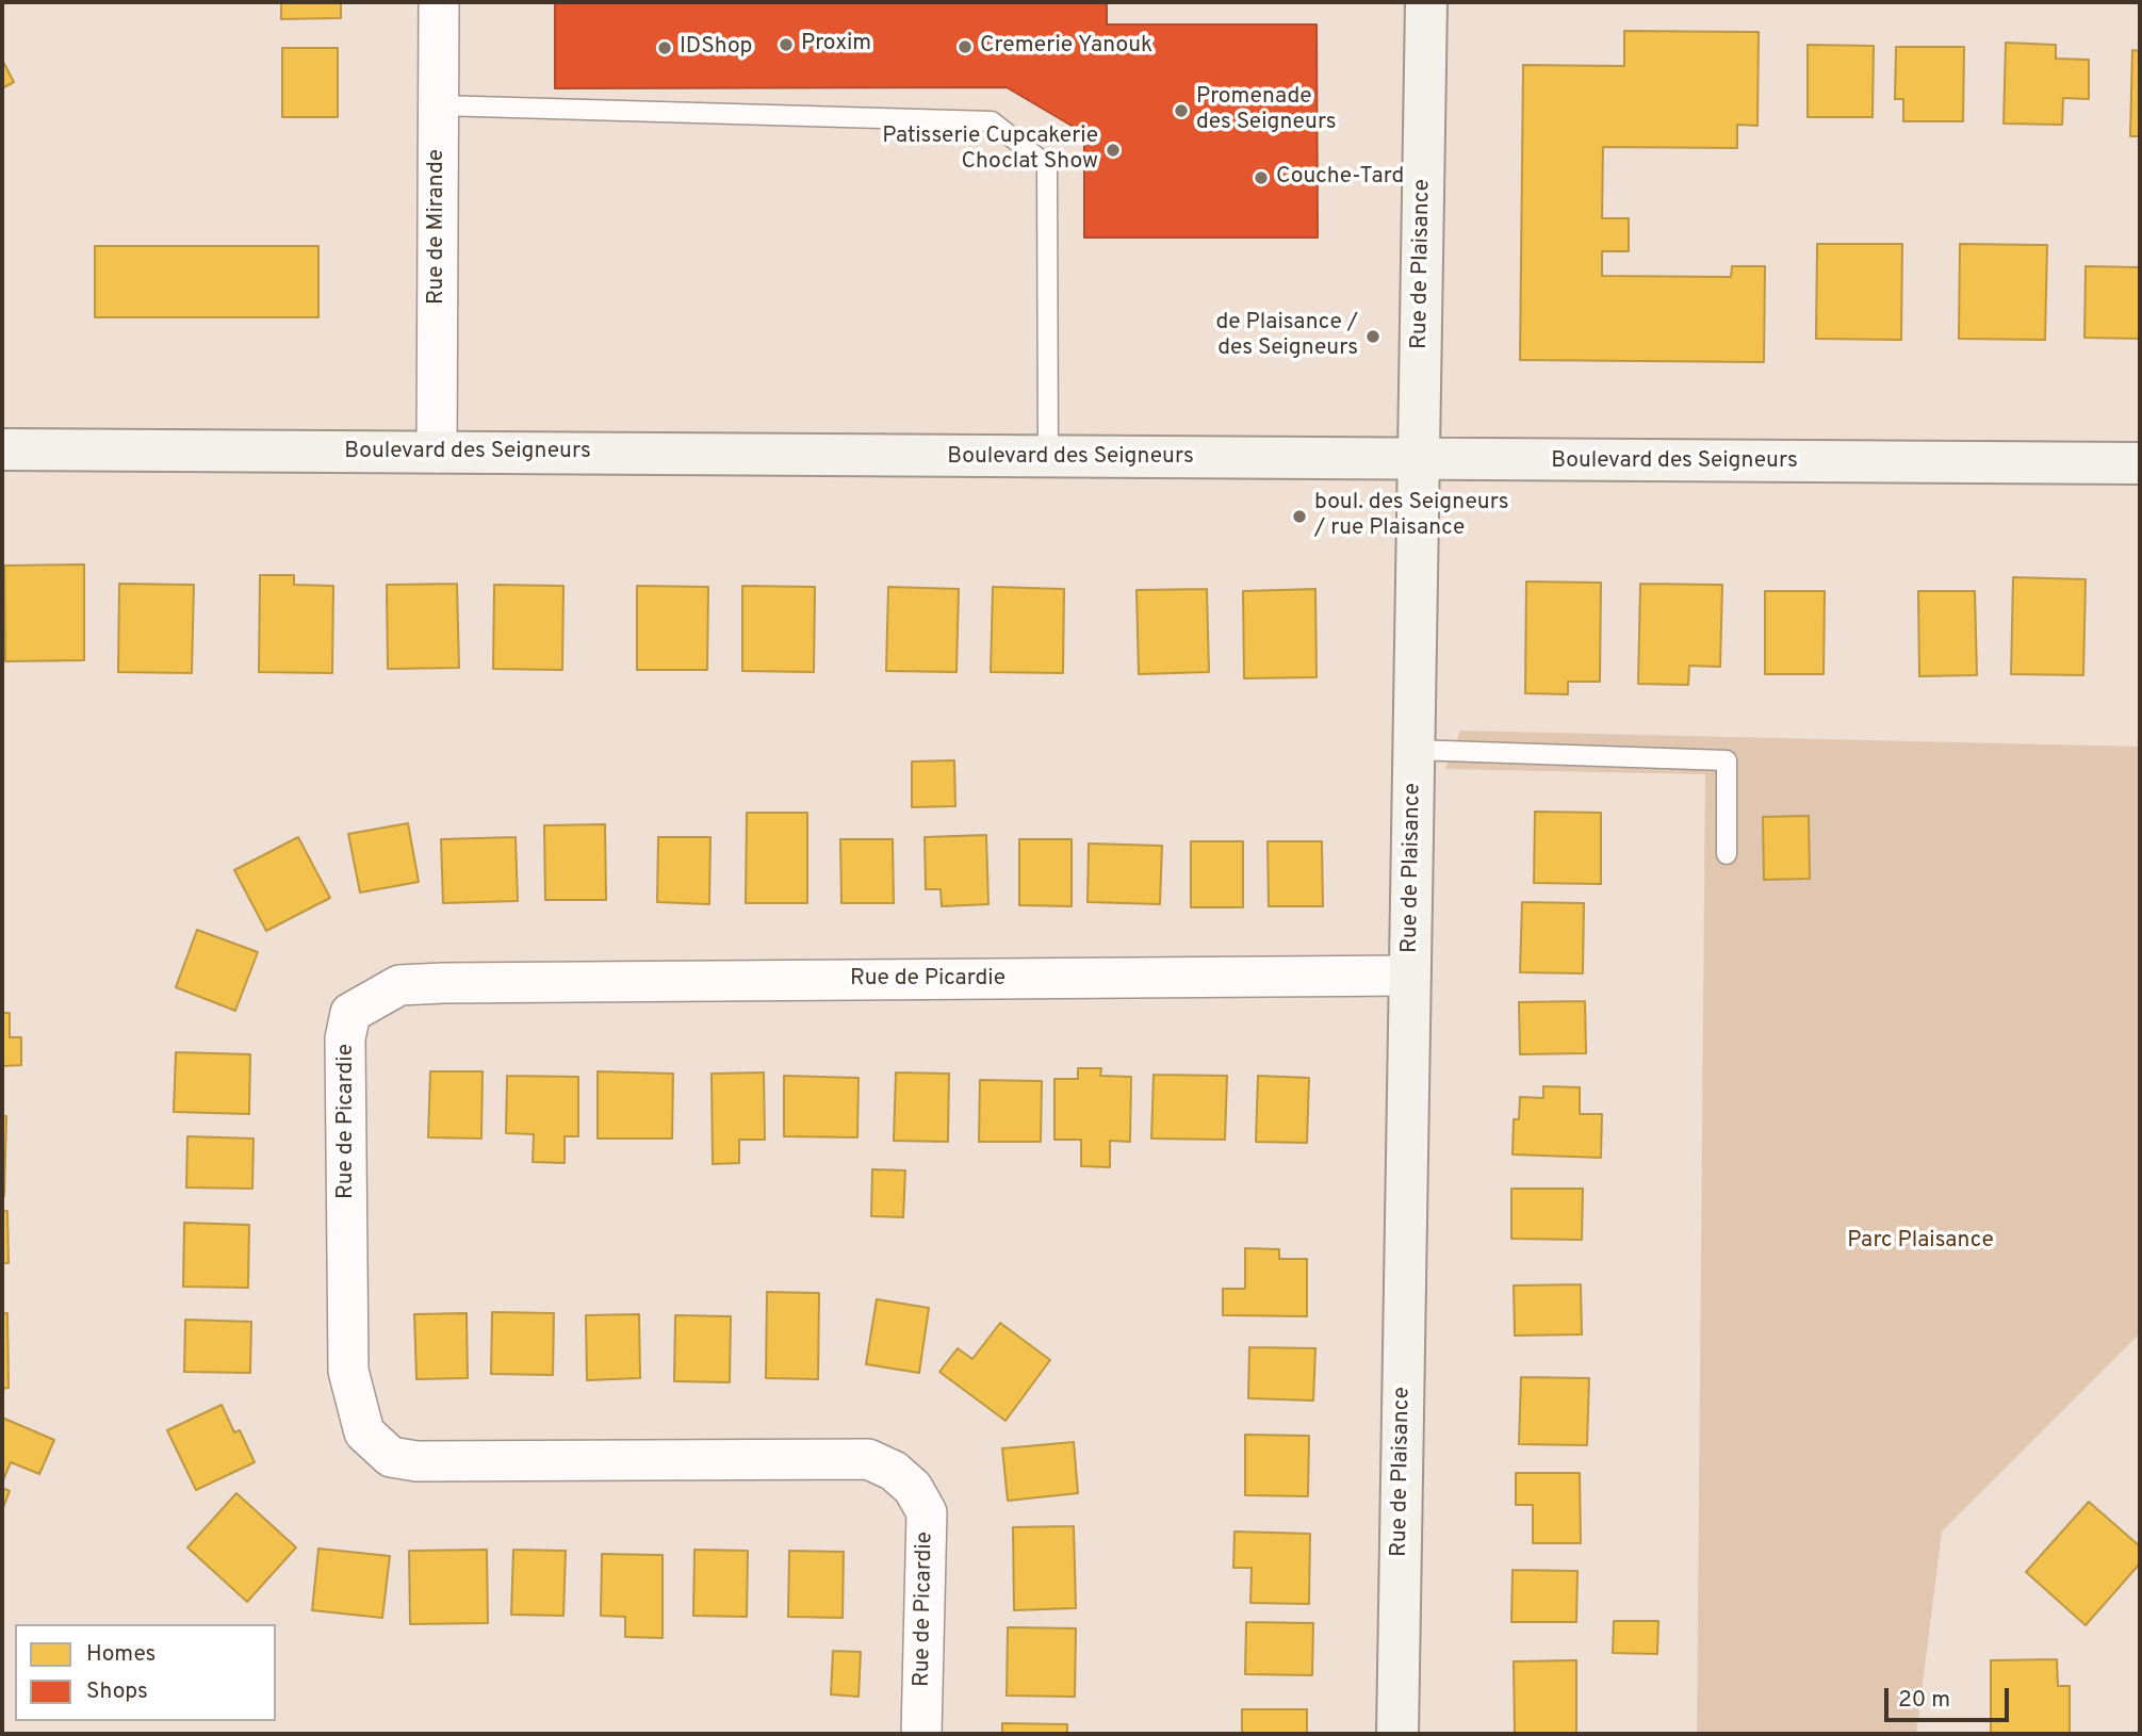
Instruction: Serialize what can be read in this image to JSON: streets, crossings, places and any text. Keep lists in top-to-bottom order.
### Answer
{
  "streets": {
    "street": [
      "Rue de Mirande",
      "Rue de Plaisance",
      "Boulevard des Seigneurs",
      "Rue de Picardie"
    ]
  },
  "crossings": [
    ["Rue de Mirande", "Boulevard des Seigneurs"],
    ["Rue de Plaisance", "Boulevard des Seigneurs"],
    ["Rue de Plaisance", "Rue de Picardie"]
  ],
  "parks": ["Parc Plaisance"],
  "places": [
    "Proxim",
    "Cremerie Yanouk",
    "IDShop",
    "Promenade des Seigneurs",
    "Patisserie Cupcakerie Choclat Show",
    "Couche-Tard",
    "de Plaisance / des Seigneurs",
    "boul. des Seigneurs / rue Plaisance"
  ],
  "legend": ["Homes", "Shops"],
  "scale_bar": "20 m"
}
